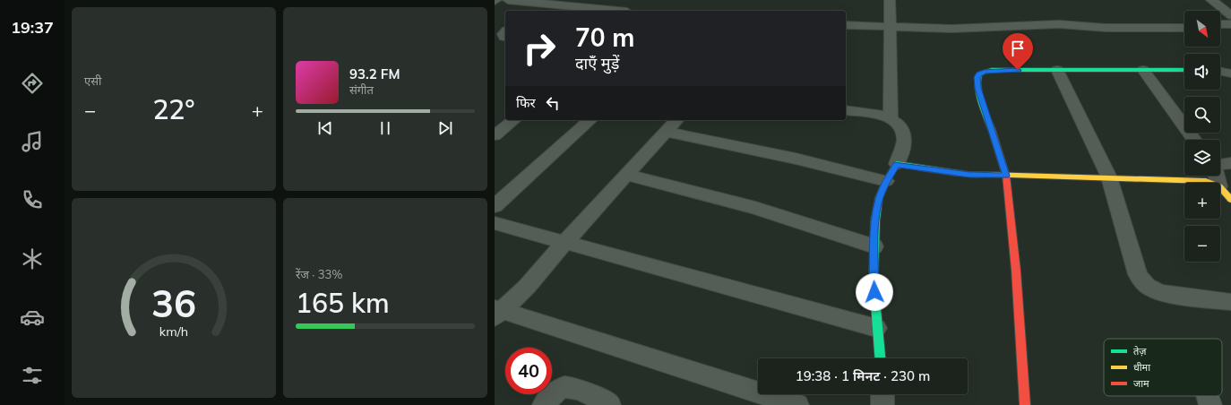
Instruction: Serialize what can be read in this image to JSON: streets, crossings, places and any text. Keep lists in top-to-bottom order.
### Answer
{
  "legend": ["तेज़", "धीमा", "जाम"],
  "north": "bottom right",
  "page": {
    "tabs": "19:37",
    "tile": [
      "एसी",
      ["रेंज · 33%", "165 km"]
    ],
    "map_buttons": ["+", "−"],
    "turn": ["70 m", "दाएँ मुड़ें"],
    "song": ["93.2 FM", "संगीत"],
    "then": "फिर",
    "heat": ["−", "22°", "+"],
    "limit": "40",
    "trip": "19:38 · 1 मिनट · 230 m",
    "gauge": ["36", "km/h"]
  }
}
